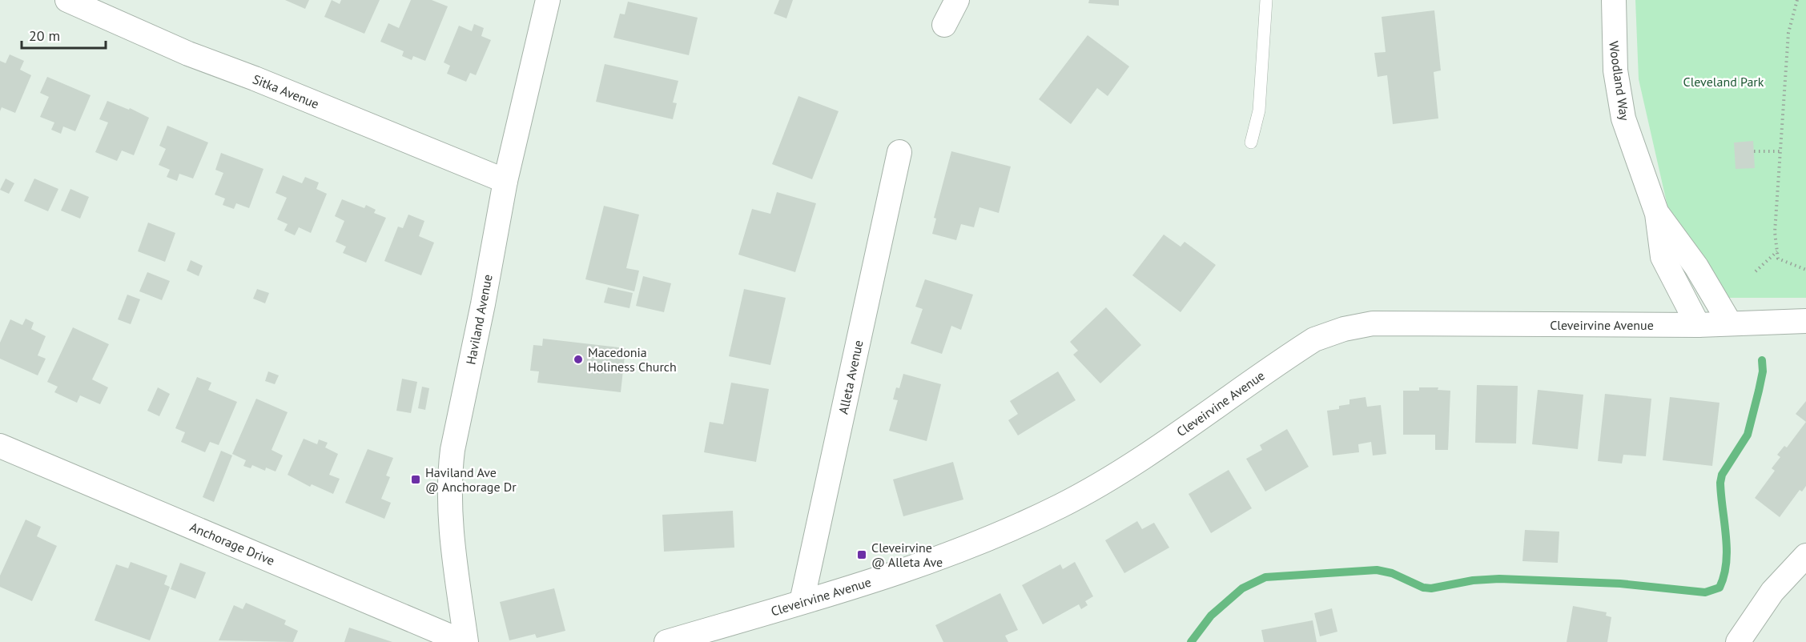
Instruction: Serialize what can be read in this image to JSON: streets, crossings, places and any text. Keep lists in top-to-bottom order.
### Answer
{
  "streets": {
    "street": [
      "Woodland Way",
      "Sitka Avenue",
      "Haviland Avenue",
      "Cleveirvine Avenue",
      "Alleta Avenue",
      "Anchorage Drive"
    ]
  },
  "crossings": [
    ["Woodland Way", "Cleveirvine Avenue"],
    ["Sitka Avenue", "Haviland Avenue"],
    ["Haviland Avenue", "Anchorage Drive"],
    ["Cleveirvine Avenue", "Alleta Avenue"]
  ],
  "parks": ["Cleveland Park"],
  "places": {
    "other": ["Macedonia Holiness Church"],
    "transit": ["Haviland Ave @ Anchorage Dr", "Cleveirvine @ Alleta Ave"]
  },
  "scale_bar": "20 m"
}
